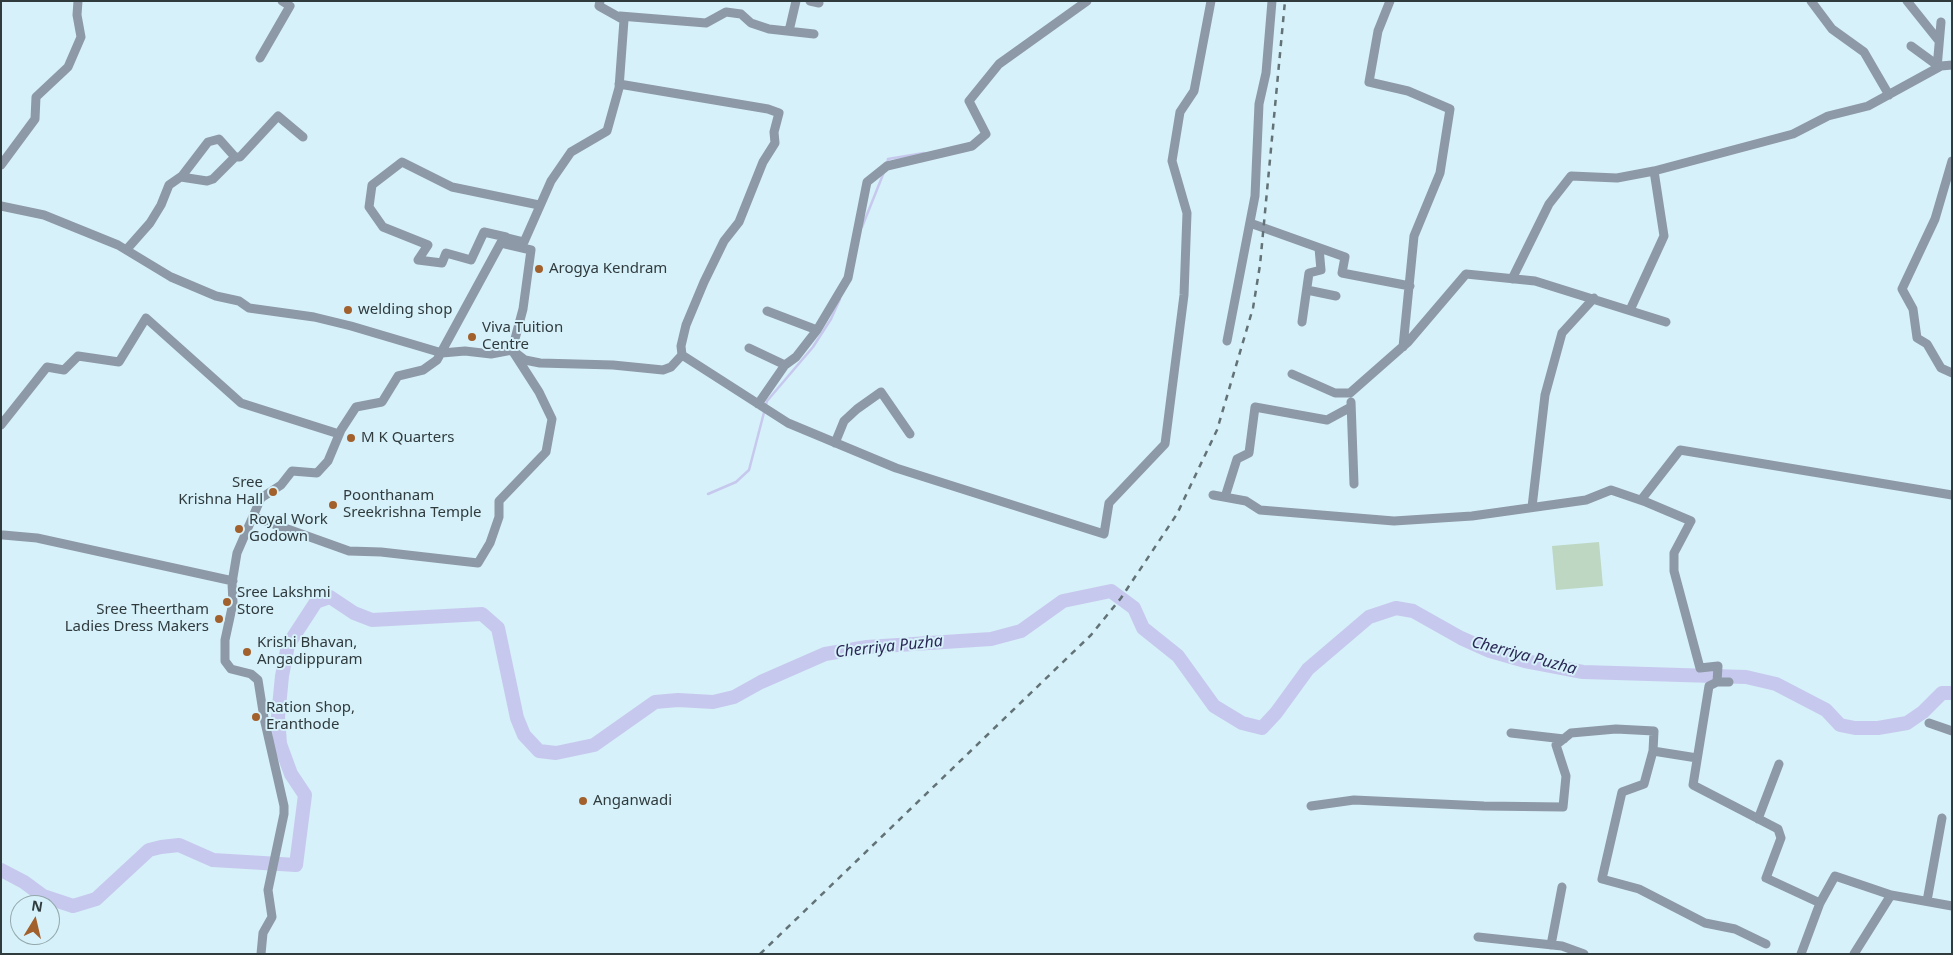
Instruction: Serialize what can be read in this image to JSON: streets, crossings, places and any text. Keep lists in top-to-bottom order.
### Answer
{
  "water": ["Cherriya Puzha"],
  "places": [
    "Arogya Kendram",
    "welding shop",
    "Viva Tuition Centre",
    "M K Quarters",
    "Sree Krishna Hall",
    "Poonthanam Sreekrishna Temple",
    "Royal Work Godown",
    "Sree Lakshmi Store",
    "Sree Theertham Ladies Dress Makers",
    "Krishi Bhavan, Angadippuram",
    "Ration Shop, Eranthode",
    "Anganwadi"
  ],
  "north": "top"
}
